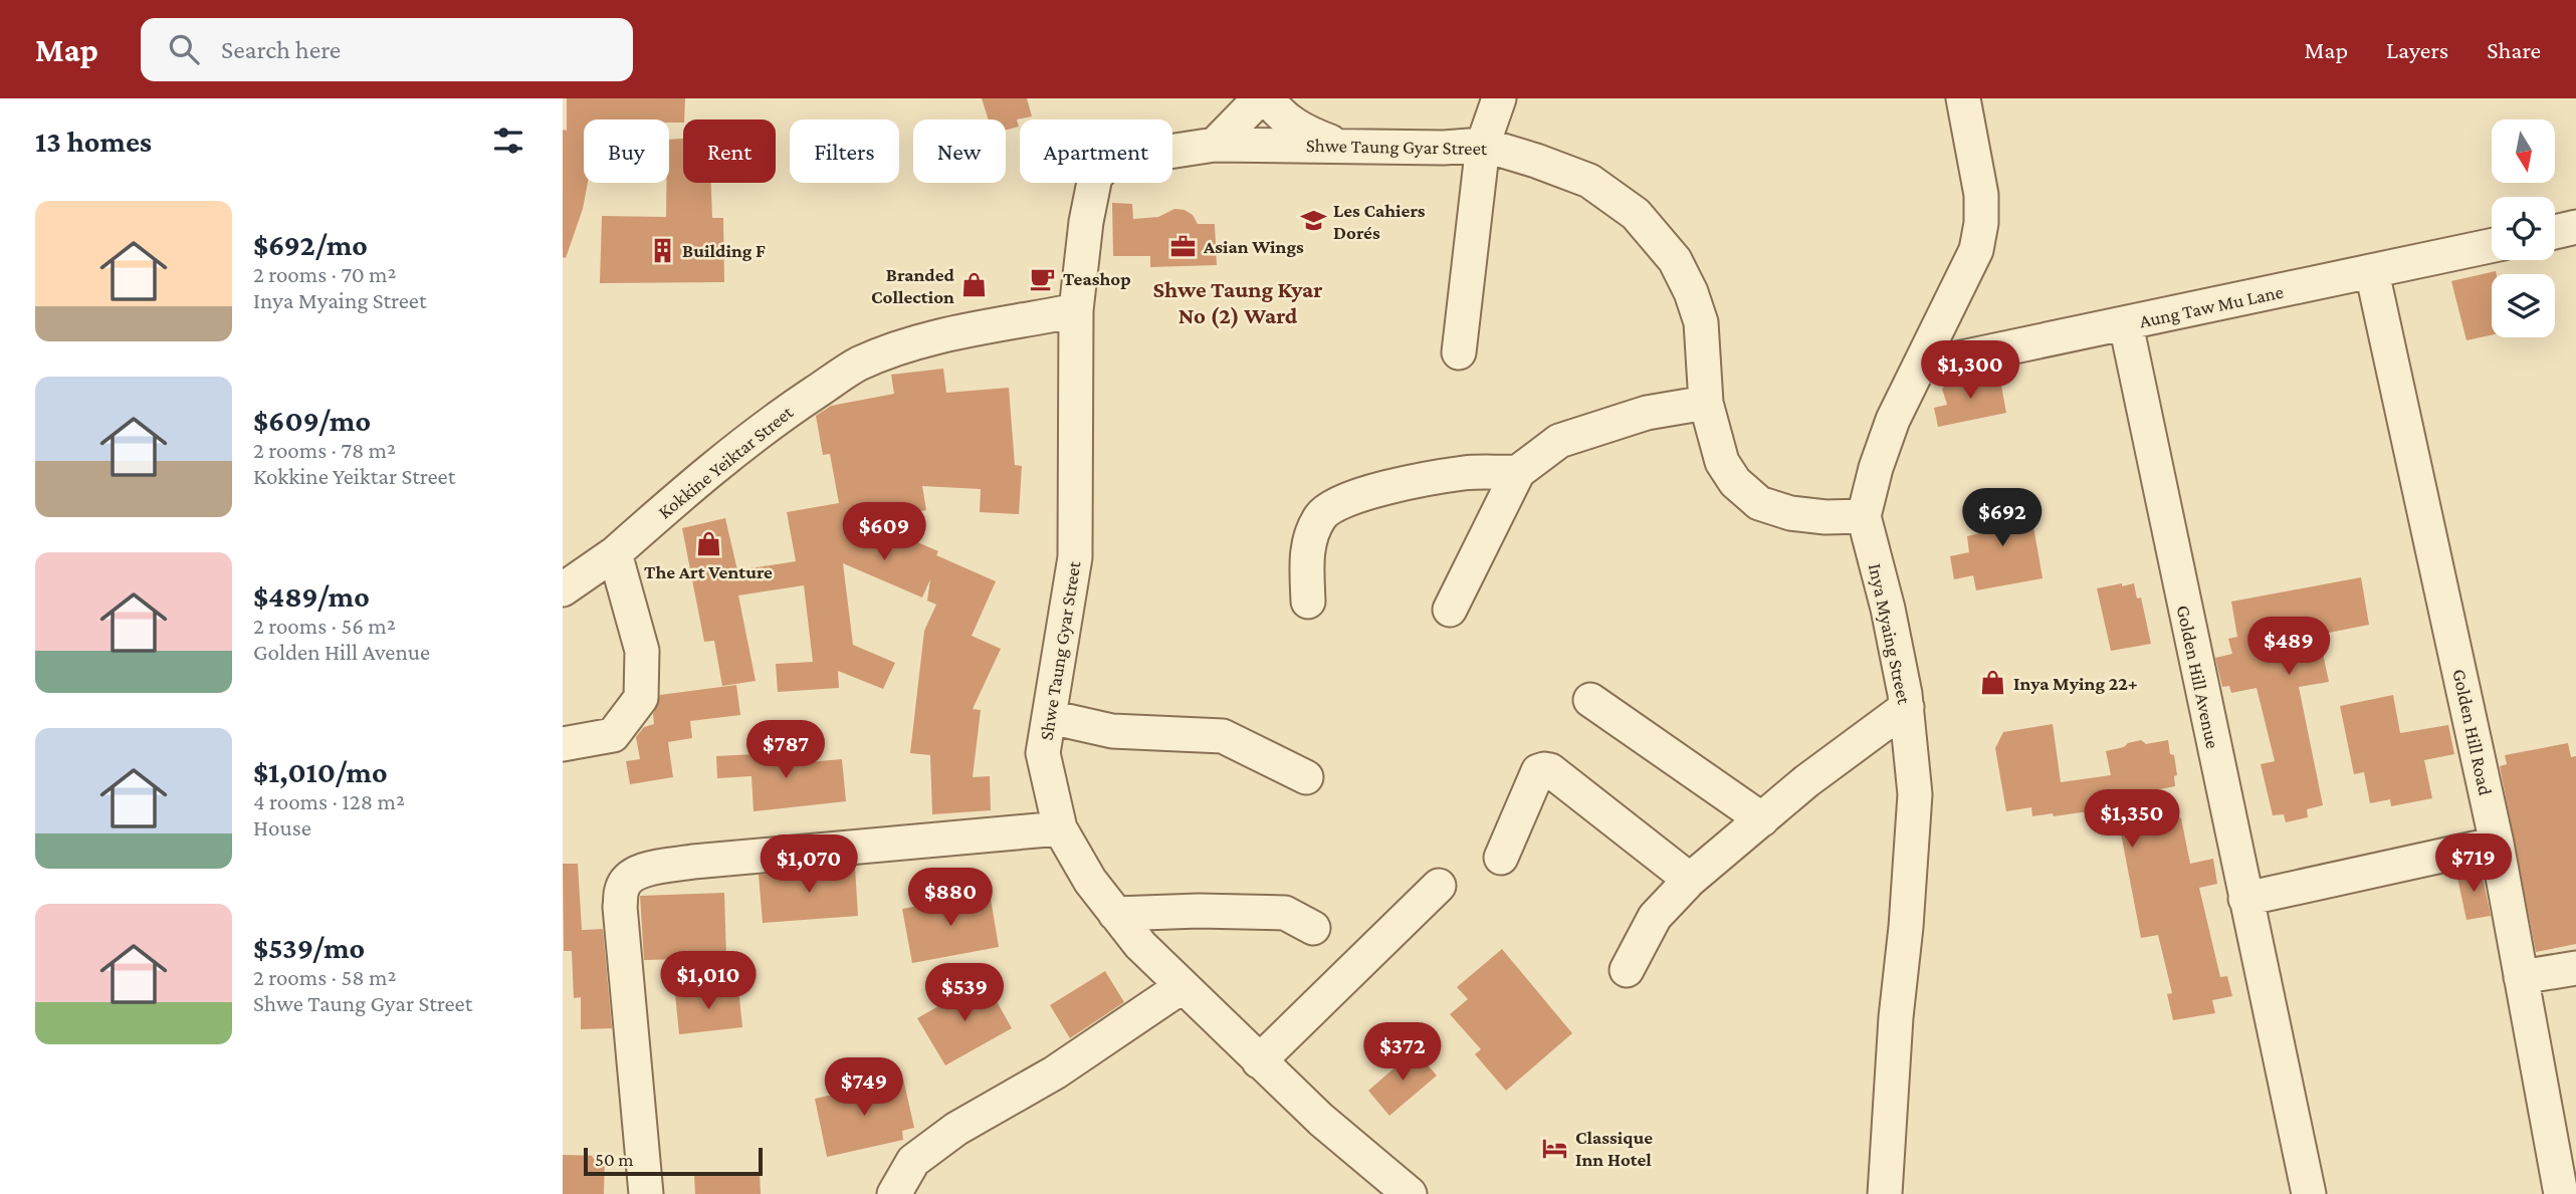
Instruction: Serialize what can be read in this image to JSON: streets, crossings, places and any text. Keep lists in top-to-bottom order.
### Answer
{
  "streets": {
    "street": [
      "Shwe Taung Gyar Street",
      "Aung Taw Mu Lane",
      "Kokkine Yeiktar Street",
      "Inya Myaing Street",
      "Golden Hill Avenue",
      "Golden Hill Road"
    ]
  },
  "crossings": [
    ["Shwe Taung Gyar Street", "Kokkine Yeiktar Street"],
    ["Shwe Taung Gyar Street", "Inya Myaing Street"],
    ["Aung Taw Mu Lane", "Inya Myaing Street"],
    ["Aung Taw Mu Lane", "Golden Hill Avenue"],
    ["Aung Taw Mu Lane", "Golden Hill Road"]
  ],
  "districts": ["Shwe Taung Kyar No (2) Ward"],
  "places": {
    "school or university": ["Les Cahiers Dorés"],
    "office": ["Asian Wings"],
    "building": ["Building F"],
    "cafe": ["Teashop"],
    "shop": ["Branded Collection", "The Art Venture", "Inya Mying 22+"],
    "hotel": ["Classique Inn Hotel"]
  },
  "scale_bar": "50 m",
  "north": "bottom",
  "page": {
    "header": "Map",
    "search": "Search here",
    "nav": ["Map", "Layers", "Share"],
    "heading": "13 homes",
    "chip": [
      "Buy",
      "Rent",
      "Filters",
      "New",
      "Apartment"
    ],
    "list": [
      {
        "name": "$692/mo",
        "note": "2 rooms · 70 m² · Inya Myaing Street"
      },
      {
        "name": "$609/mo",
        "note": "2 rooms · 78 m² · Kokkine Yeiktar Street"
      },
      {
        "name": "$489/mo",
        "note": "2 rooms · 56 m² · Golden Hill Avenue"
      },
      {
        "name": "$1,010/mo",
        "note": "4 rooms · 128 m² · House"
      },
      {
        "name": "$539/mo",
        "note": "2 rooms · 58 m² · Shwe Taung Gyar Street"
      }
    ],
    "price": [
      "$1,300",
      "$692",
      "$609",
      "$489",
      "$787",
      "$1,350",
      "$719",
      "$1,070",
      "$880",
      "$1,010",
      "$539",
      "$372",
      "$749"
    ],
    "scale": "50 m"
  }
}
